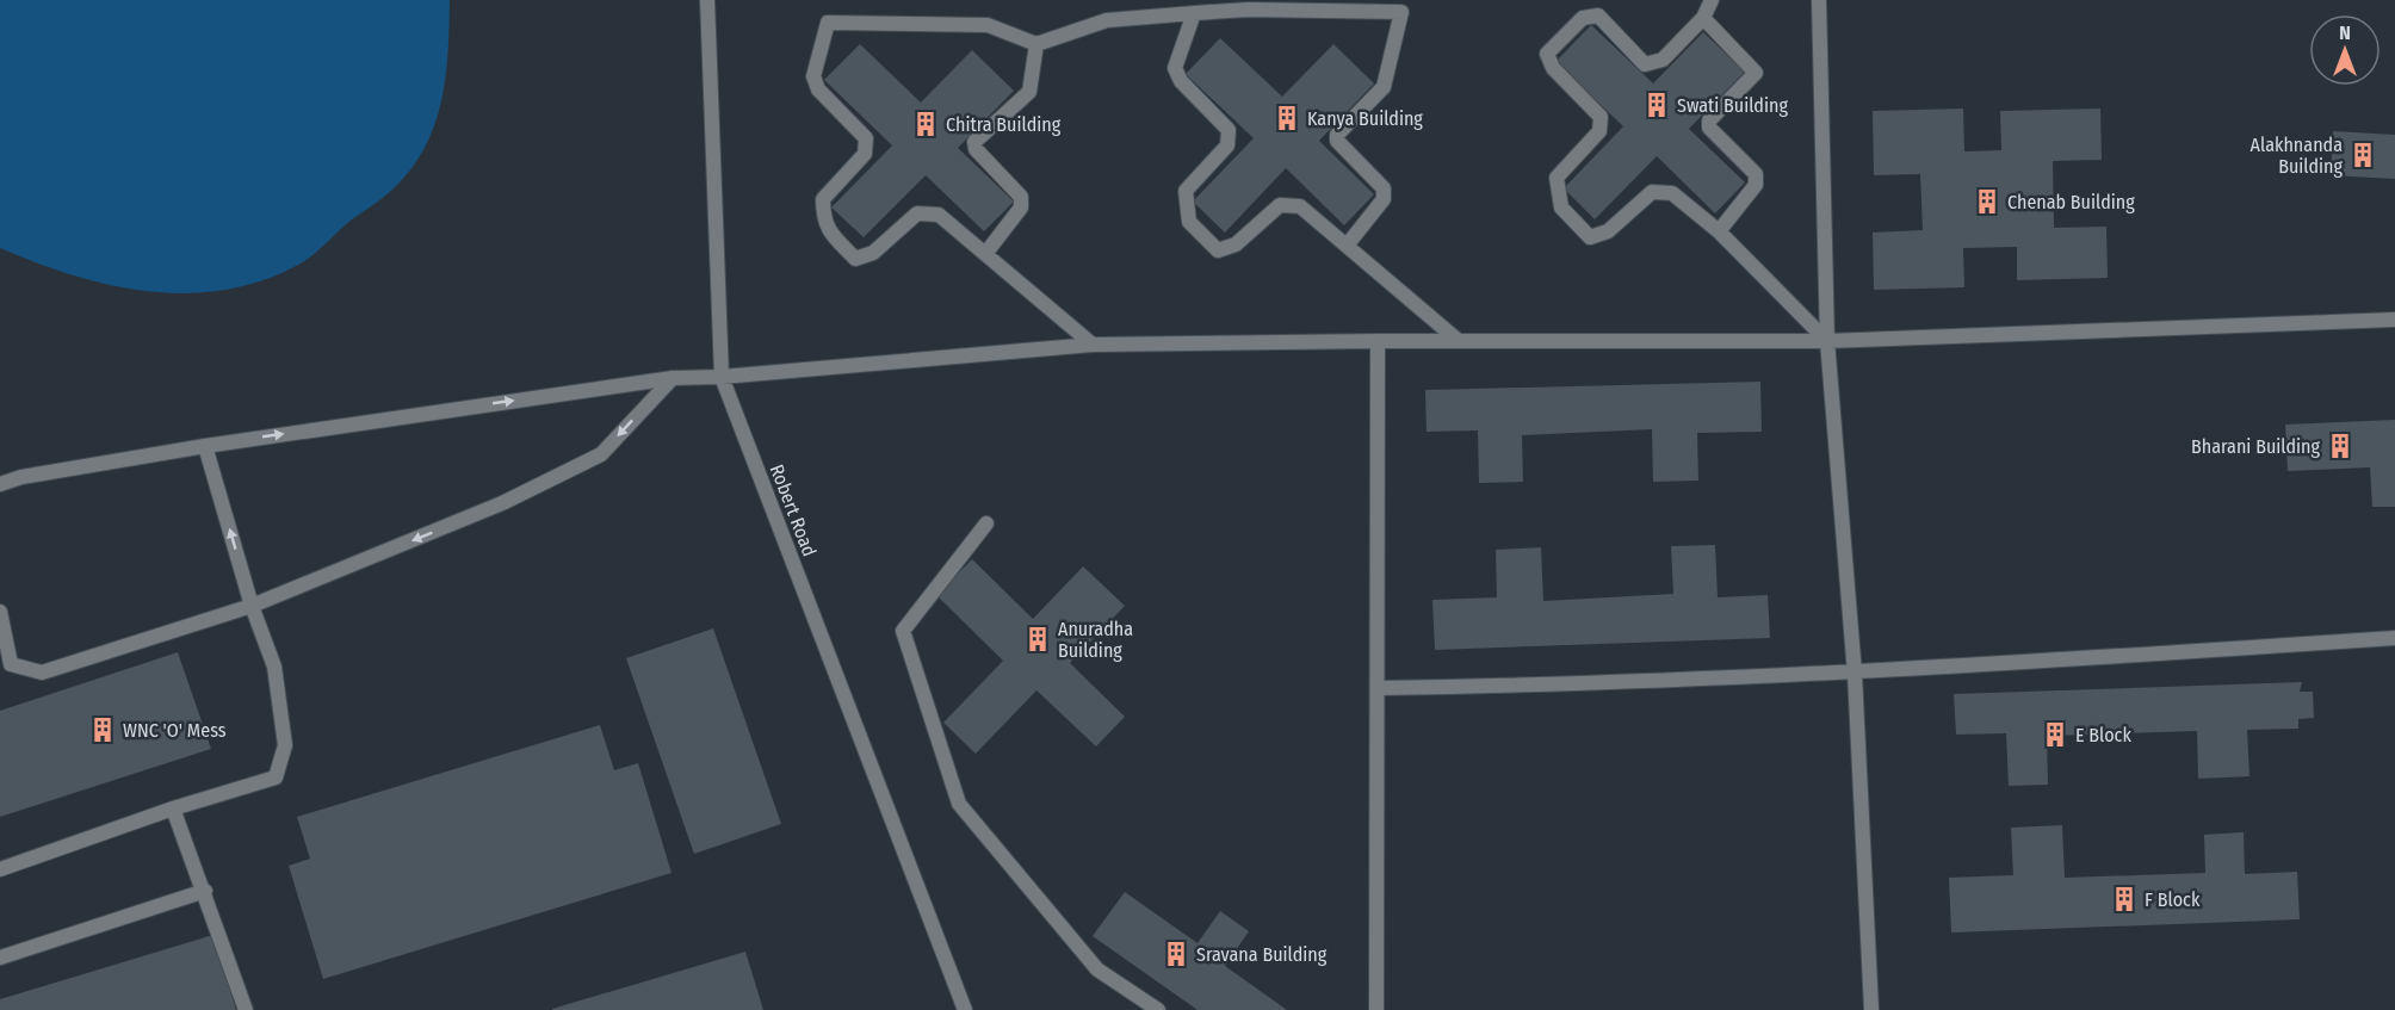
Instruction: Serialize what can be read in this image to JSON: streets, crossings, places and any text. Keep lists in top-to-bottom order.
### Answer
{
  "streets": {
    "street": ["Robert Road"]
  },
  "places": {
    "building": [
      "Swati Building",
      "Kanya Building",
      "Chitra Building",
      "Alakhnanda Building",
      "Chenab Building",
      "Bharani Building",
      "Anuradha Building",
      "WNC 'O' Mess",
      "E Block",
      "F Block",
      "Sravana Building"
    ]
  },
  "north": "top"
}
